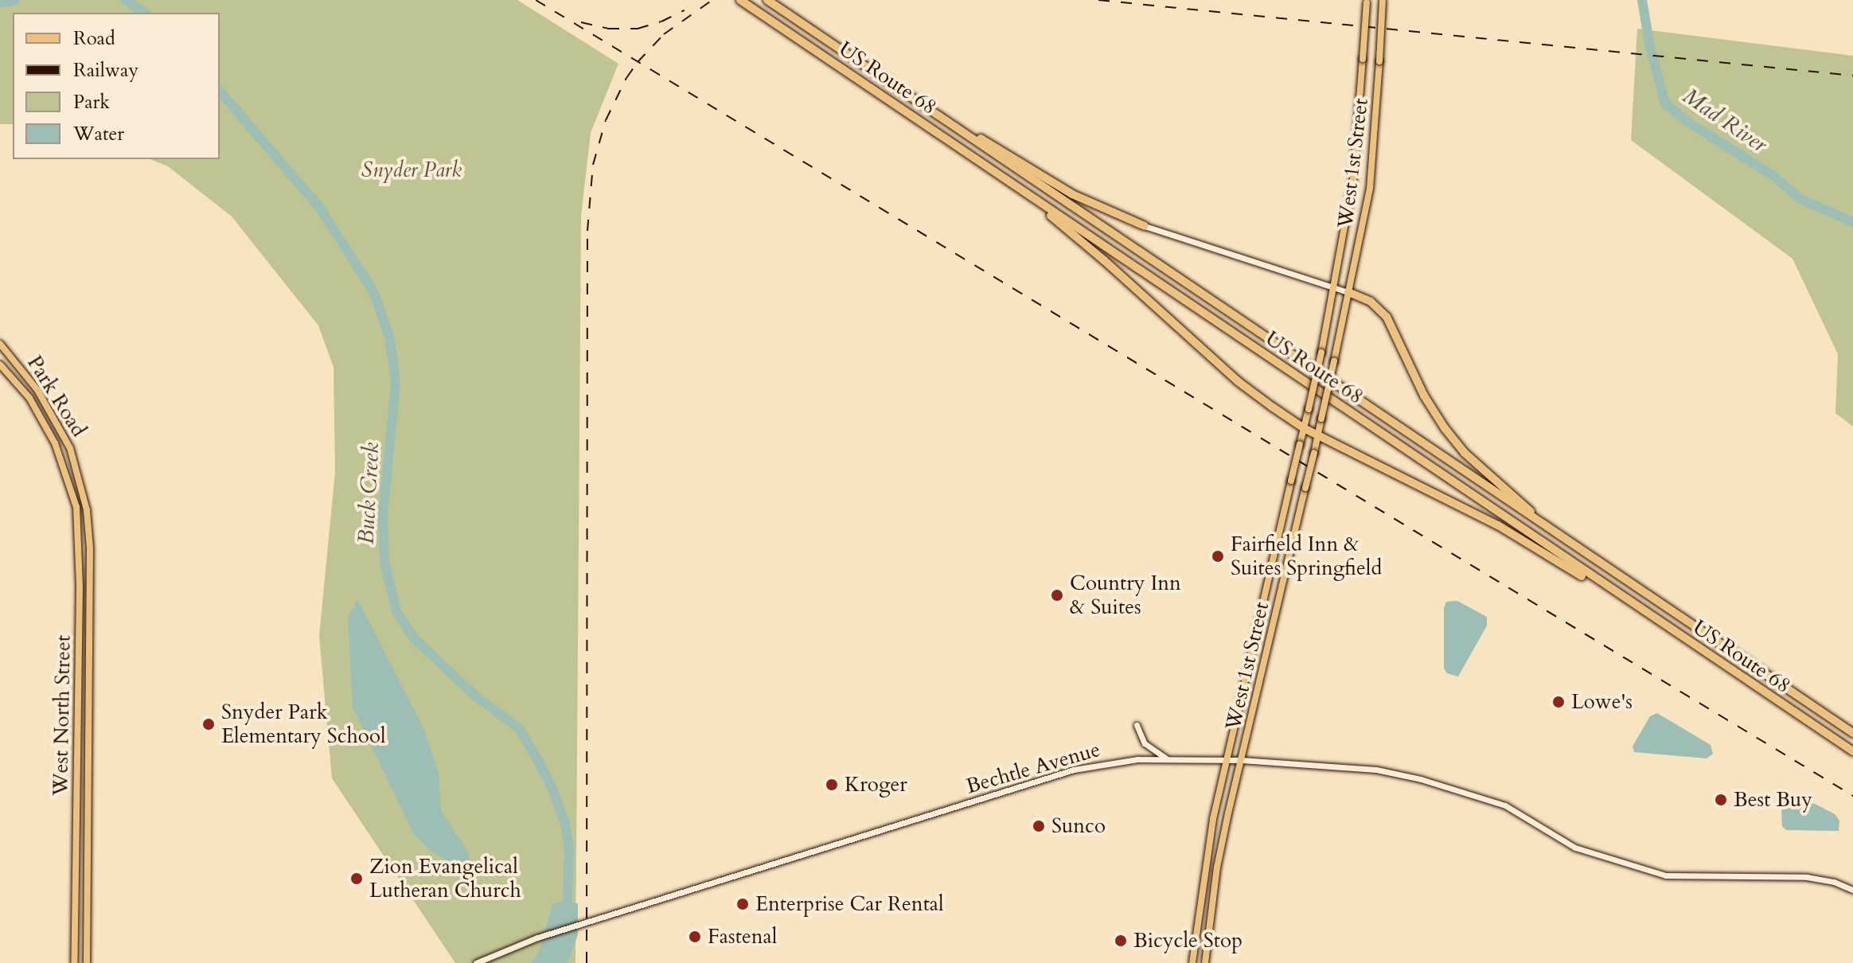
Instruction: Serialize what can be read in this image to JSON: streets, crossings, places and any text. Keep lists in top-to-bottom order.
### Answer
{
  "streets": {
    "highway": ["US Route 68"],
    "main road": [
      "West 1st Street",
      "Park Road",
      "West North Street",
      "Bechtle Avenue"
    ]
  },
  "crossings": [
    ["West 1st Street", "Bechtle Avenue"],
    ["Park Road", "West North Street"]
  ],
  "water": ["Mad River", "Buck Creek"],
  "parks": ["Snyder Park"],
  "places": [
    "Fairfield Inn & Suites Springfield",
    "Country Inn & Suites",
    "Lowe's",
    "Snyder Park Elementary School",
    "Kroger",
    "Best Buy",
    "Sunco",
    "Zion Evangelical Lutheran Church",
    "Enterprise Car Rental",
    "Fastenal",
    "Bicycle Stop"
  ],
  "legend": [
    "Road",
    "Railway",
    "Park",
    "Water"
  ]
}
